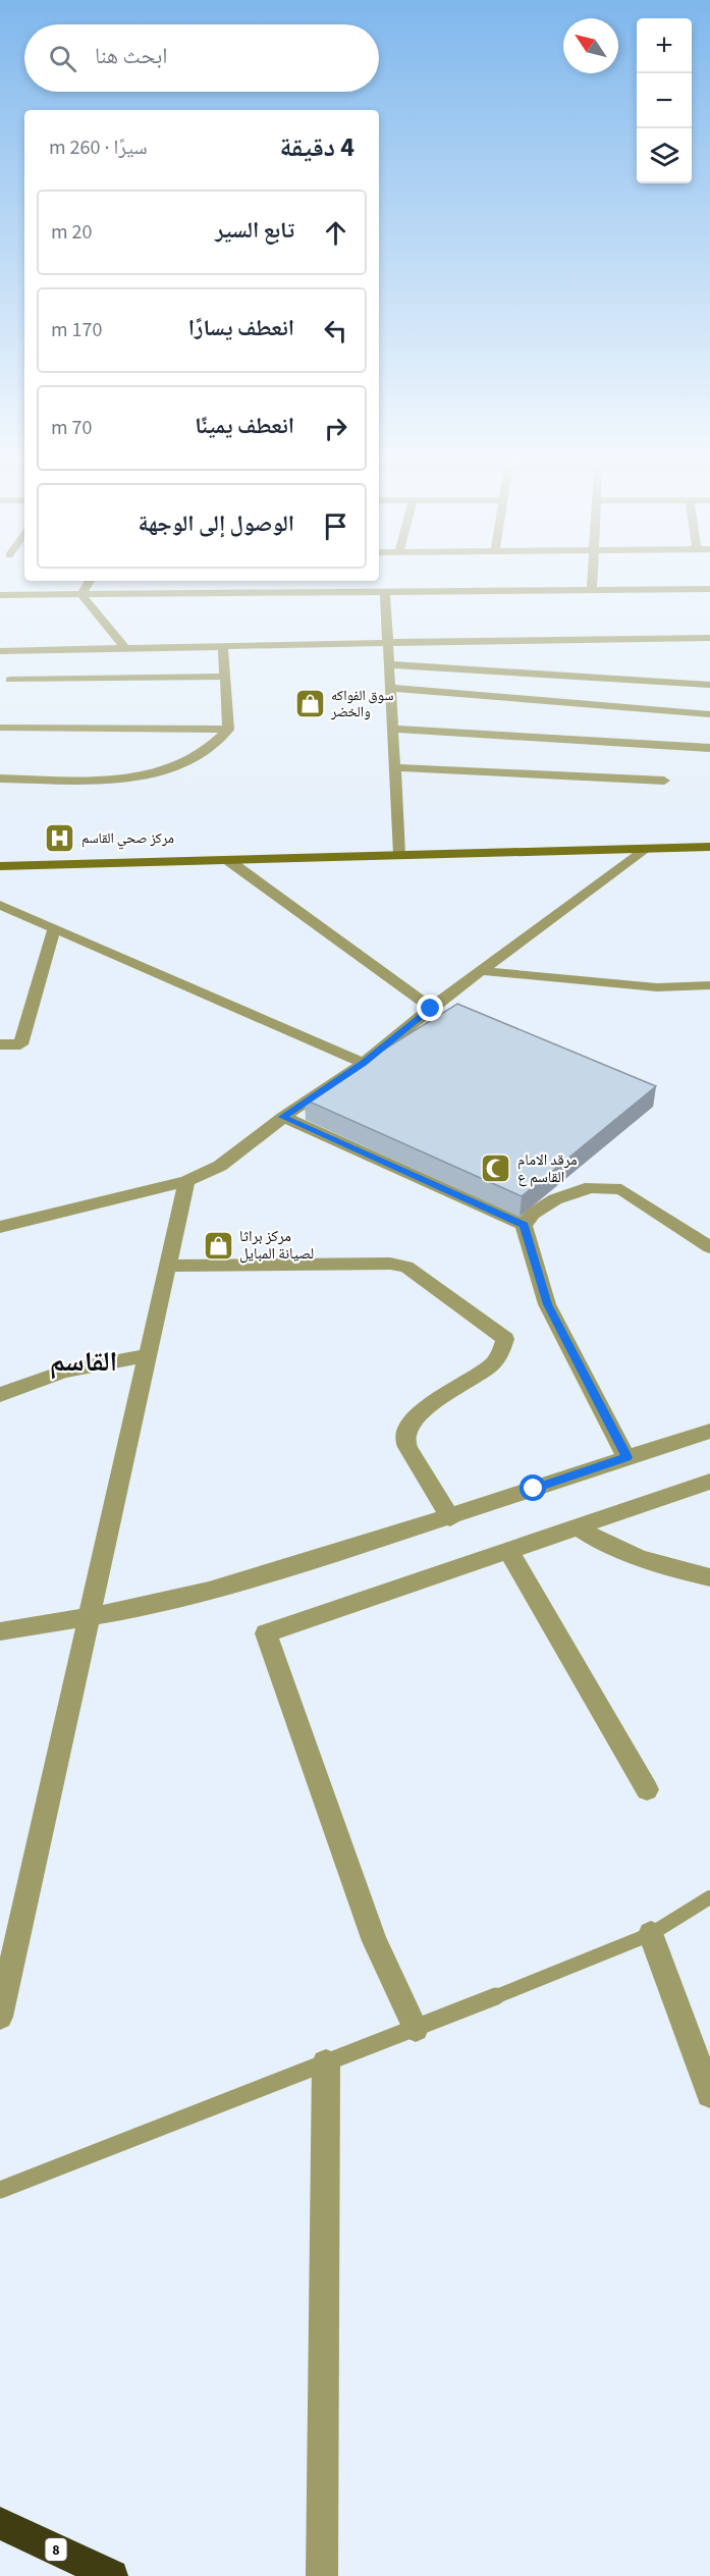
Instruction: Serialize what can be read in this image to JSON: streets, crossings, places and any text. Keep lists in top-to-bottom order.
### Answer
{
  "streets": {
    "highway": ["8"]
  },
  "districts": ["القاسم"],
  "places": {
    "shop": ["سوق الفواكه والخضر", "مركز براثا لصيانة المبايل"],
    "hospital": ["مركز صحي القاسم"],
    "mosque": ["مرقد الامام القاسم ع"]
  },
  "north": "top left",
  "page": {
    "map_buttons": ["+", "−"],
    "search": "ابحث هنا",
    "heading": ["4 دقيقة", "سيرًا · 260 m"],
    "list": [
      ["تابع السير", "20 m"],
      ["انعطف يسارًا", "170 m"],
      ["انعطف يمينًا", "70 m"],
      "الوصول إلى الوجهة"
    ]
  }
}
